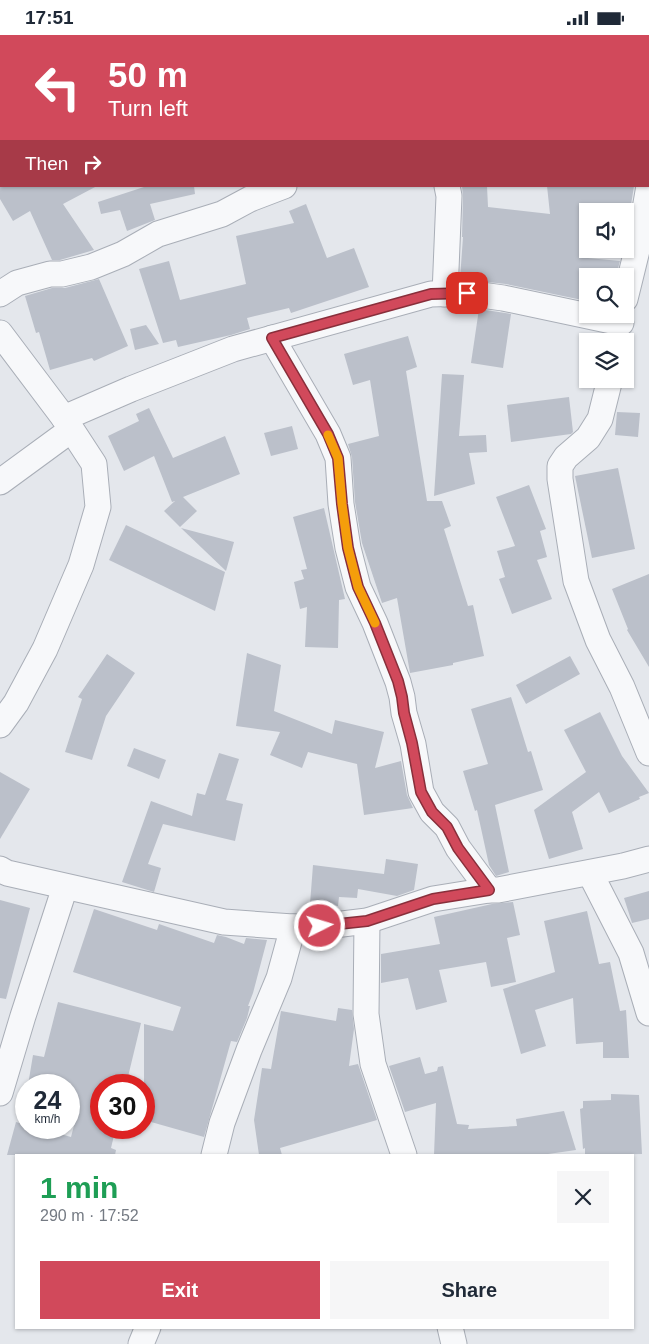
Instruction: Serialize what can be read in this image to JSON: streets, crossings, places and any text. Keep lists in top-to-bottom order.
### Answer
{
  "page": {
    "status": "17:51",
    "turn": ["50 m", "Turn left"],
    "then": "Then",
    "speed": "24 km/h",
    "limit": "30",
    "heading": ["1 min", "290 m · 17:52"],
    "buttons": ["Exit", "Share"]
  }
}
